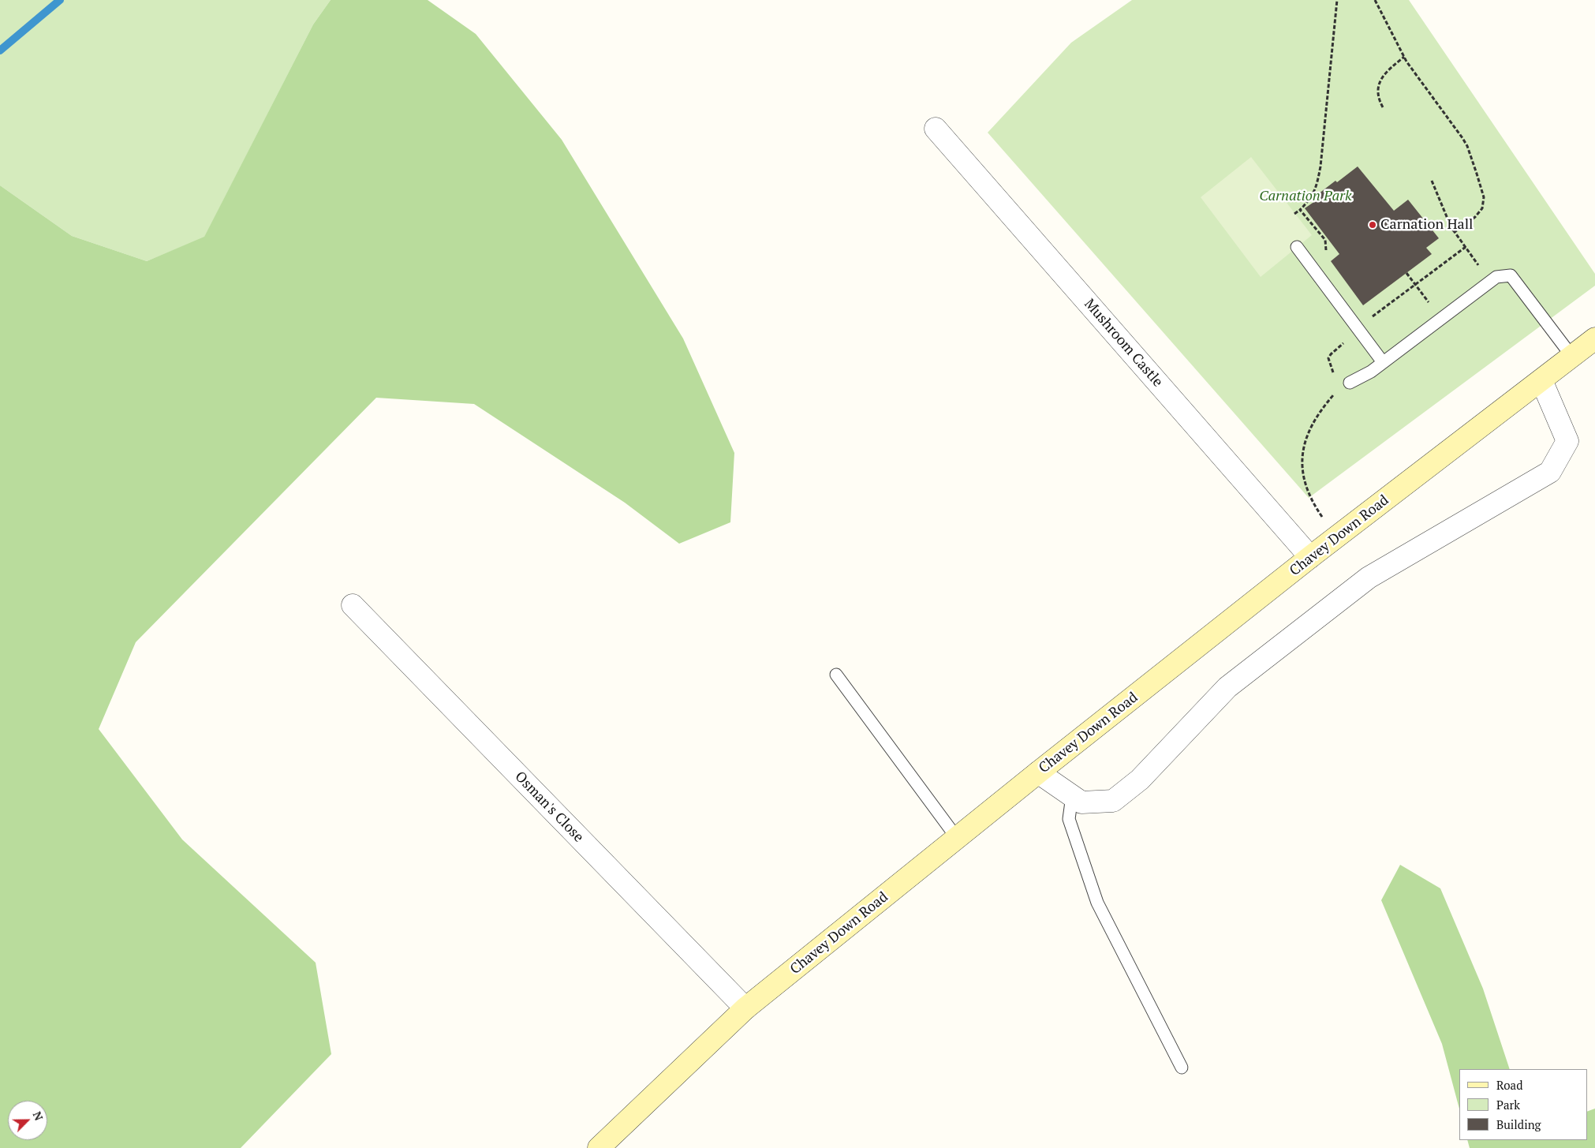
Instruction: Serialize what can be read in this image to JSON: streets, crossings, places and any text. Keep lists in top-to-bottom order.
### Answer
{
  "streets": {
    "main road": ["Chavey Down Road"],
    "street": ["Mushroom Castle", "Osman's Close"]
  },
  "crossings": [
    ["Mushroom Castle", "Chavey Down Road"],
    ["Chavey Down Road", "Osman's Close"]
  ],
  "parks": ["Carnation Park"],
  "places": ["Carnation Hall"],
  "legend": ["Road", "Park", "Building"],
  "north": "top right"
}
